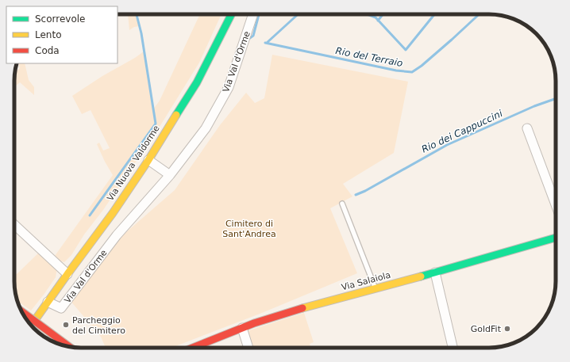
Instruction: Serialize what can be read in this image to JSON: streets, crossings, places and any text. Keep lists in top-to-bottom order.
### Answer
{
  "streets": {
    "main road": ["Via Nuova Valdorme", "Via Salaiola"],
    "street": ["Via Val d'Orme"]
  },
  "crossings": [
    ["Via Val d'Orme", "Via Nuova Valdorme"]
  ],
  "water": ["Rio del Terraio", "Rio dei Cappuccini"],
  "parks": ["Cimitero di Sant'Andrea"],
  "places": ["Parcheggio del Cimitero", "GoldFit"],
  "legend": ["Scorrevole", "Lento", "Coda"]
}
